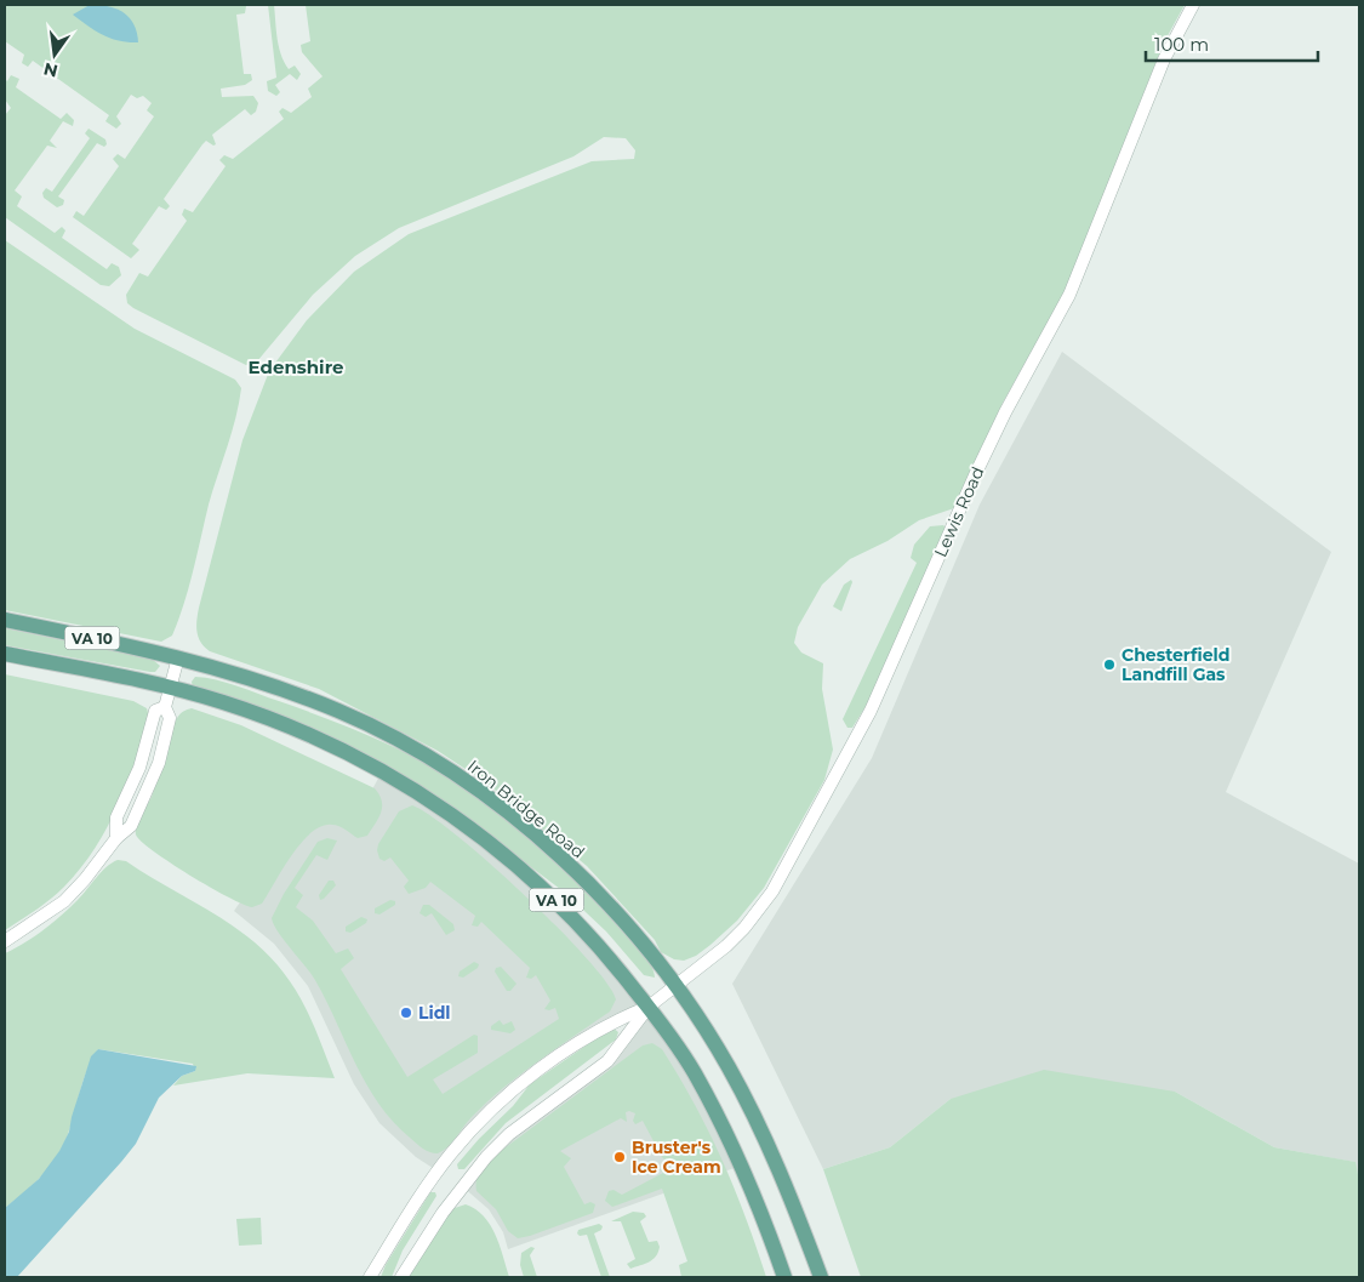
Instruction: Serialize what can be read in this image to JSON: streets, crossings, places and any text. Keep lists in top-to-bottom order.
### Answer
{
  "streets": {
    "main road": ["VA 10", "Iron Bridge Road"],
    "street": ["Lewis Road"]
  },
  "crossings": [
    ["Lewis Road", "VA 10"],
    ["Lewis Road", "Iron Bridge Road"]
  ],
  "districts": ["Edenshire"],
  "places": ["Chesterfield Landfill Gas", "Lidl", "Bruster's Ice Cream"],
  "scale_bar": "100 m",
  "north": "bottom"
}
